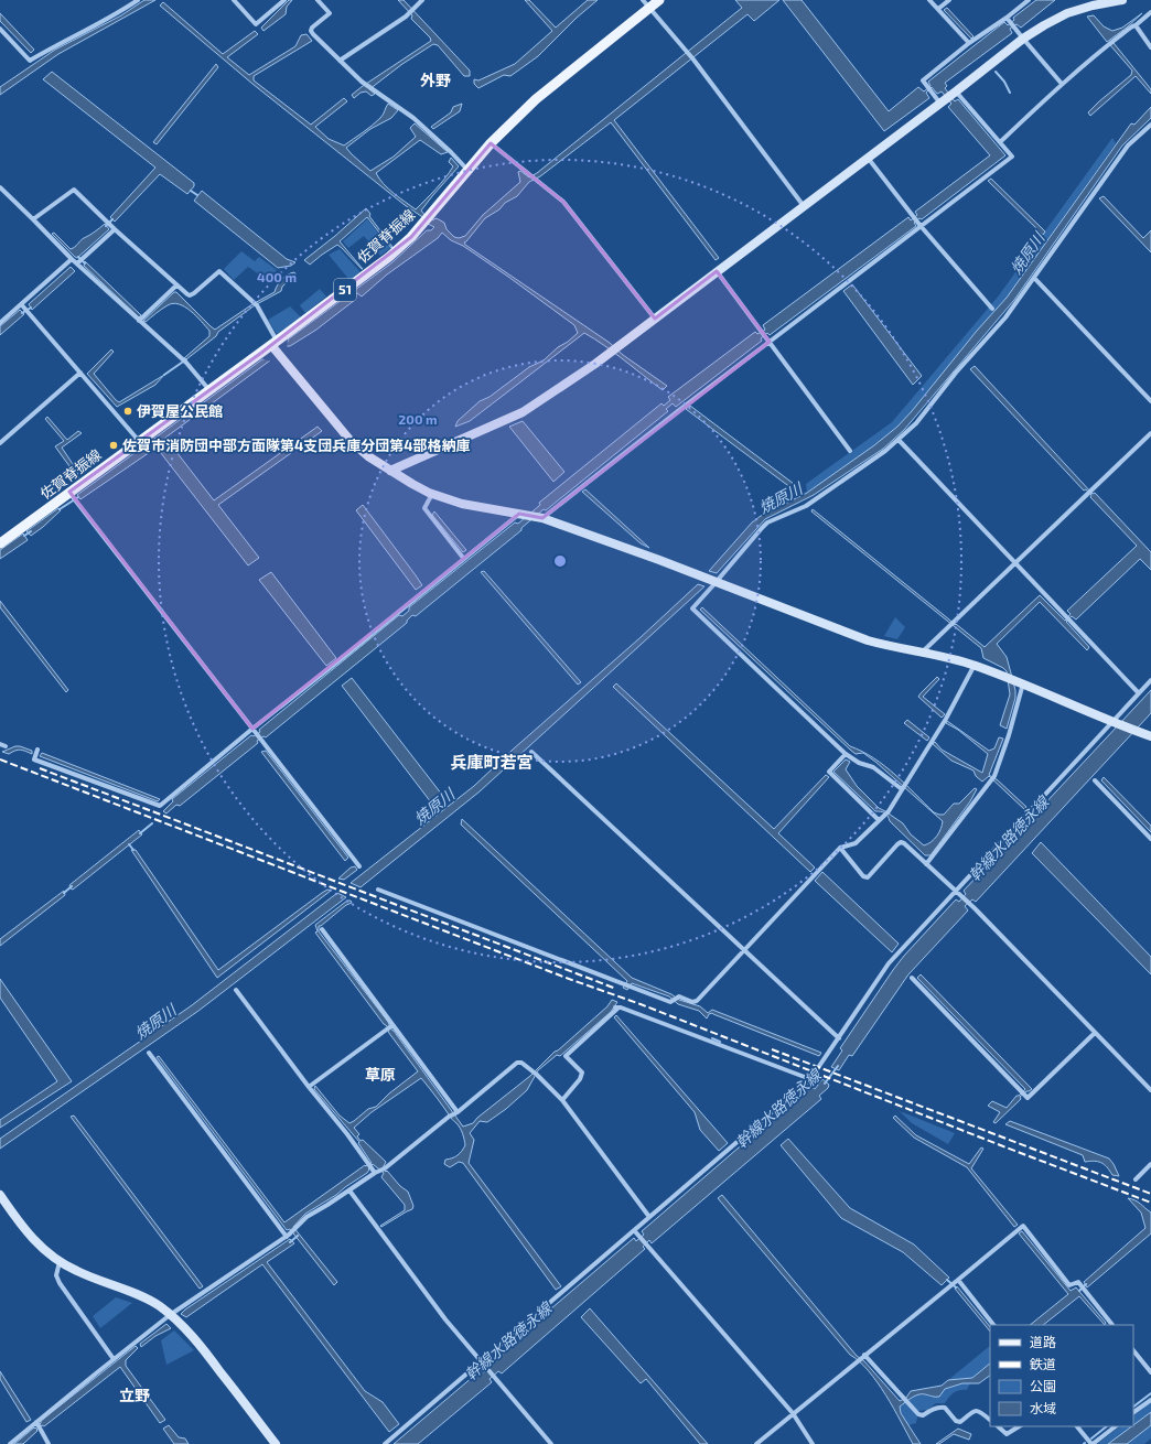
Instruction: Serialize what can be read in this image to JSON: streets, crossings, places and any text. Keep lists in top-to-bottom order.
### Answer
{
  "streets": {
    "main road": ["佐賀脊振線", "51"]
  },
  "districts": [
    "外野",
    "兵庫町若宮",
    "草原",
    "立野"
  ],
  "water": ["焼原川", "幹線水路徳永線"],
  "places": ["伊賀屋公民館", "佐賀市消防団中部方面隊第4支団兵庫分団第4部格納庫"],
  "legend": [
    "道路",
    "鉄道",
    "公園",
    "水域"
  ],
  "rings": ["400 m", "200 m"]
}
